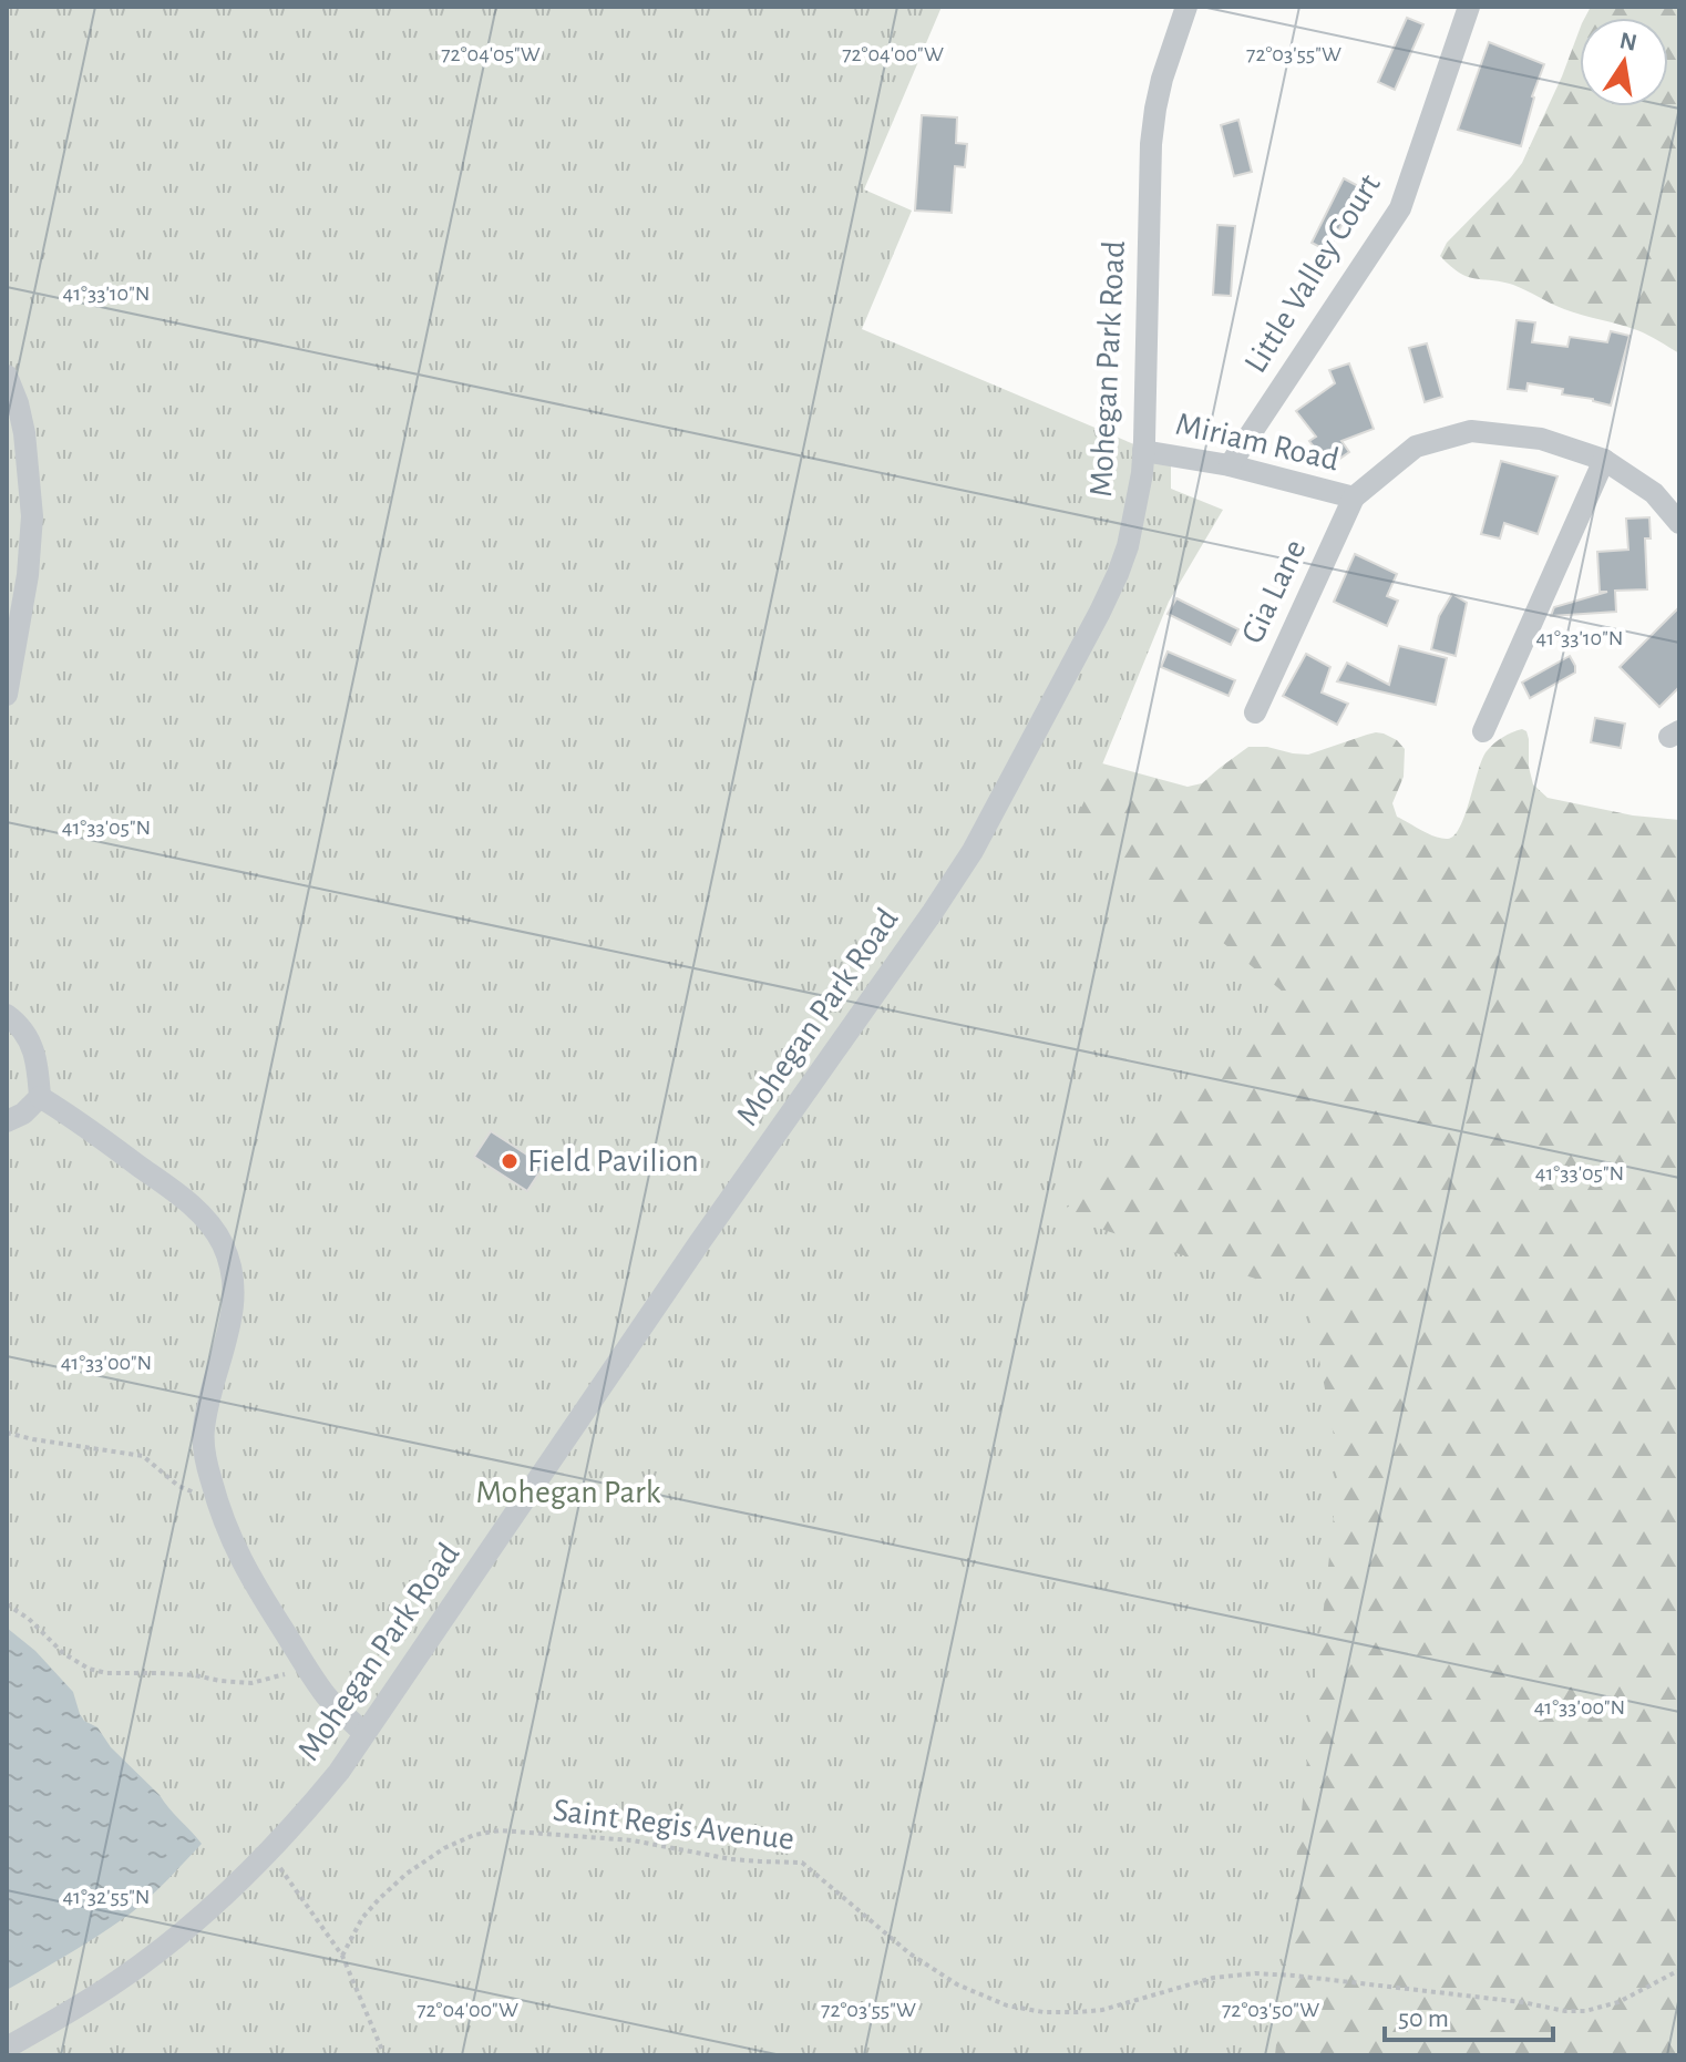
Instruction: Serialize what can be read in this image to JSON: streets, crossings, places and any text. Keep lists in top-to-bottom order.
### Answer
{
  "streets": {
    "street": [
      "Little Valley Court",
      "Mohegan Park Road",
      "Miriam Road",
      "Gia Lane"
    ],
    "path": ["Saint Regis Avenue"]
  },
  "crossings": [
    ["Little Valley Court", "Miriam Road"],
    ["Mohegan Park Road", "Miriam Road"],
    ["Miriam Road", "Gia Lane"]
  ],
  "parks": ["Mohegan Park"],
  "places": ["Field Pavilion"],
  "scale_bar": "50 m",
  "north": "top",
  "coordinates": [
    "72°04'05\"W",
    "72°04'00\"W",
    "72°03'55\"W",
    "41°33'10\"N",
    "41°33'05\"N",
    "41°33'00\"N",
    "41°32'55\"N",
    "72°03'50\"W"
  ]
}
